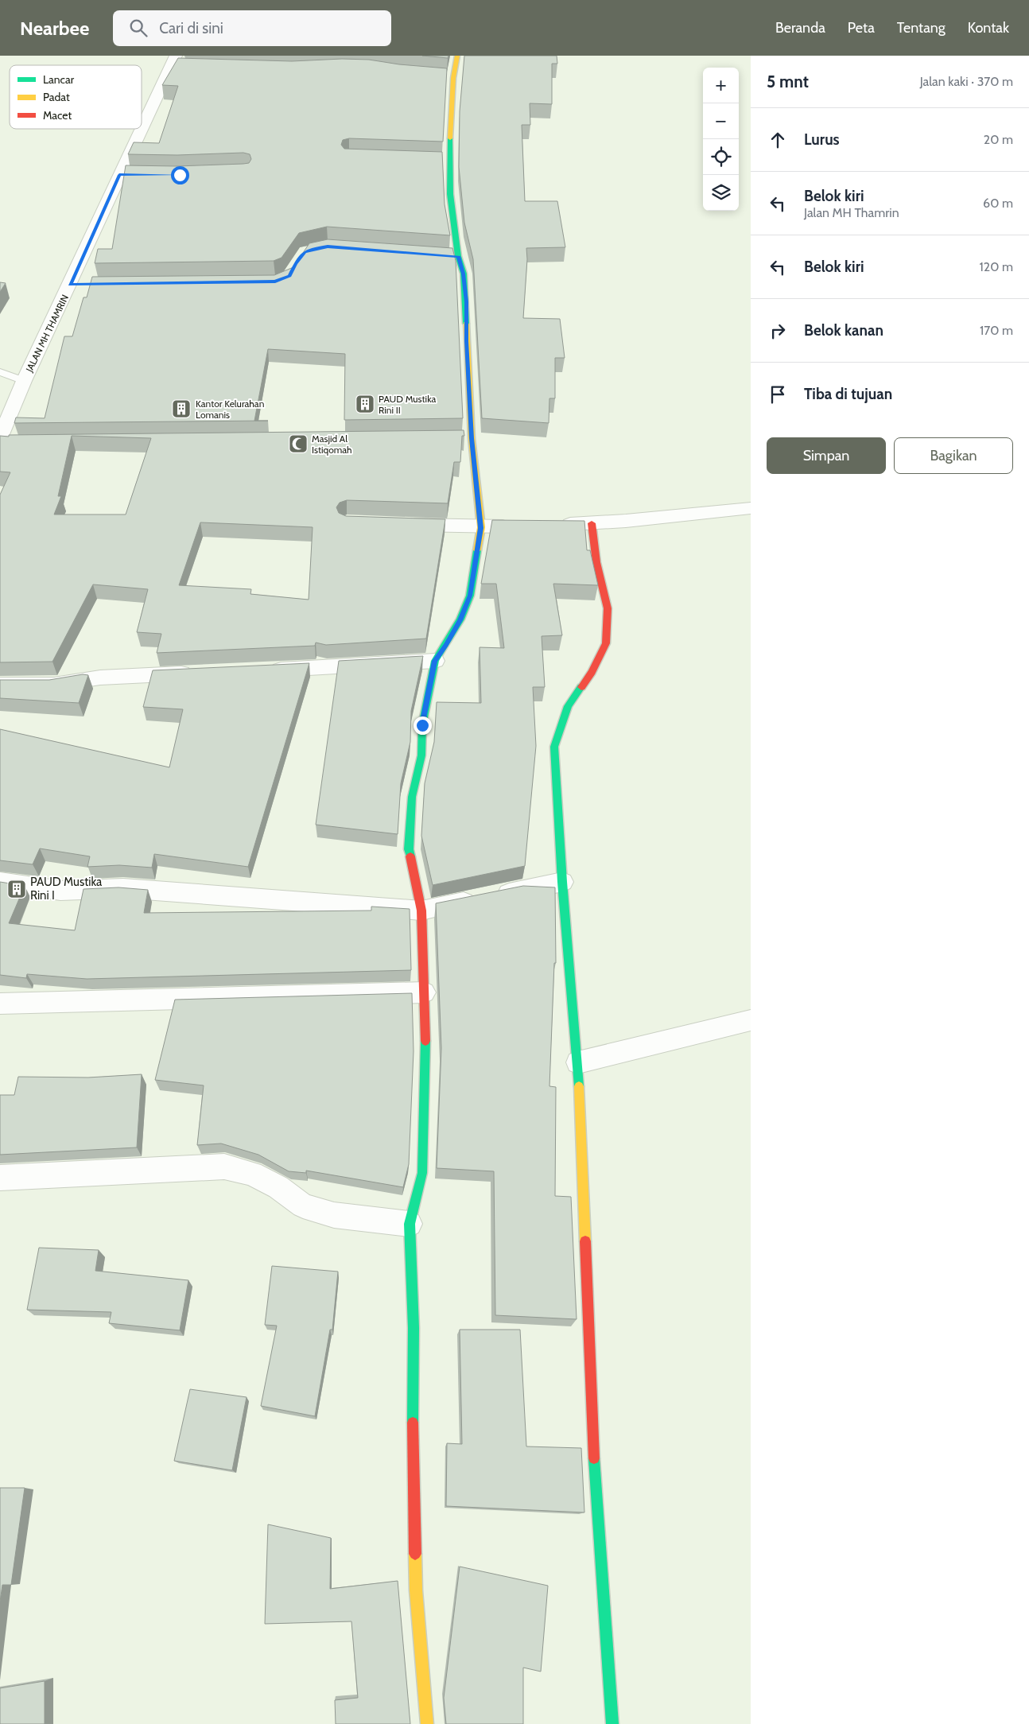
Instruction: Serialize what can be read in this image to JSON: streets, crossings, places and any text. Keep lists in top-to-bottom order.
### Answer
{
  "streets": {
    "street": ["JALAN MH THAMRIN"]
  },
  "places": {
    "building": ["PAUD Mustika Rini II", "Kantor Kelurahan Lomanis", "PAUD Mustika Rini I"],
    "mosque": ["Masjid Al Istiqomah"]
  },
  "legend": ["Lancar", "Padat", "Macet"],
  "page": {
    "header": "Nearbee",
    "search": "Cari di sini",
    "nav": [
      "Beranda",
      "Peta",
      "Tentang",
      "Kontak"
    ],
    "heading": ["5 mnt", "Jalan kaki · 370 m"],
    "map_buttons": ["+", "−"],
    "list": [
      ["Lurus", "20 m"],
      ["Belok kiri", "Jalan MH Thamrin", "60 m"],
      ["Belok kiri", "120 m"],
      ["Belok kanan", "170 m"],
      "Tiba di tujuan"
    ],
    "buttons": ["Simpan", "Bagikan"]
  }
}
